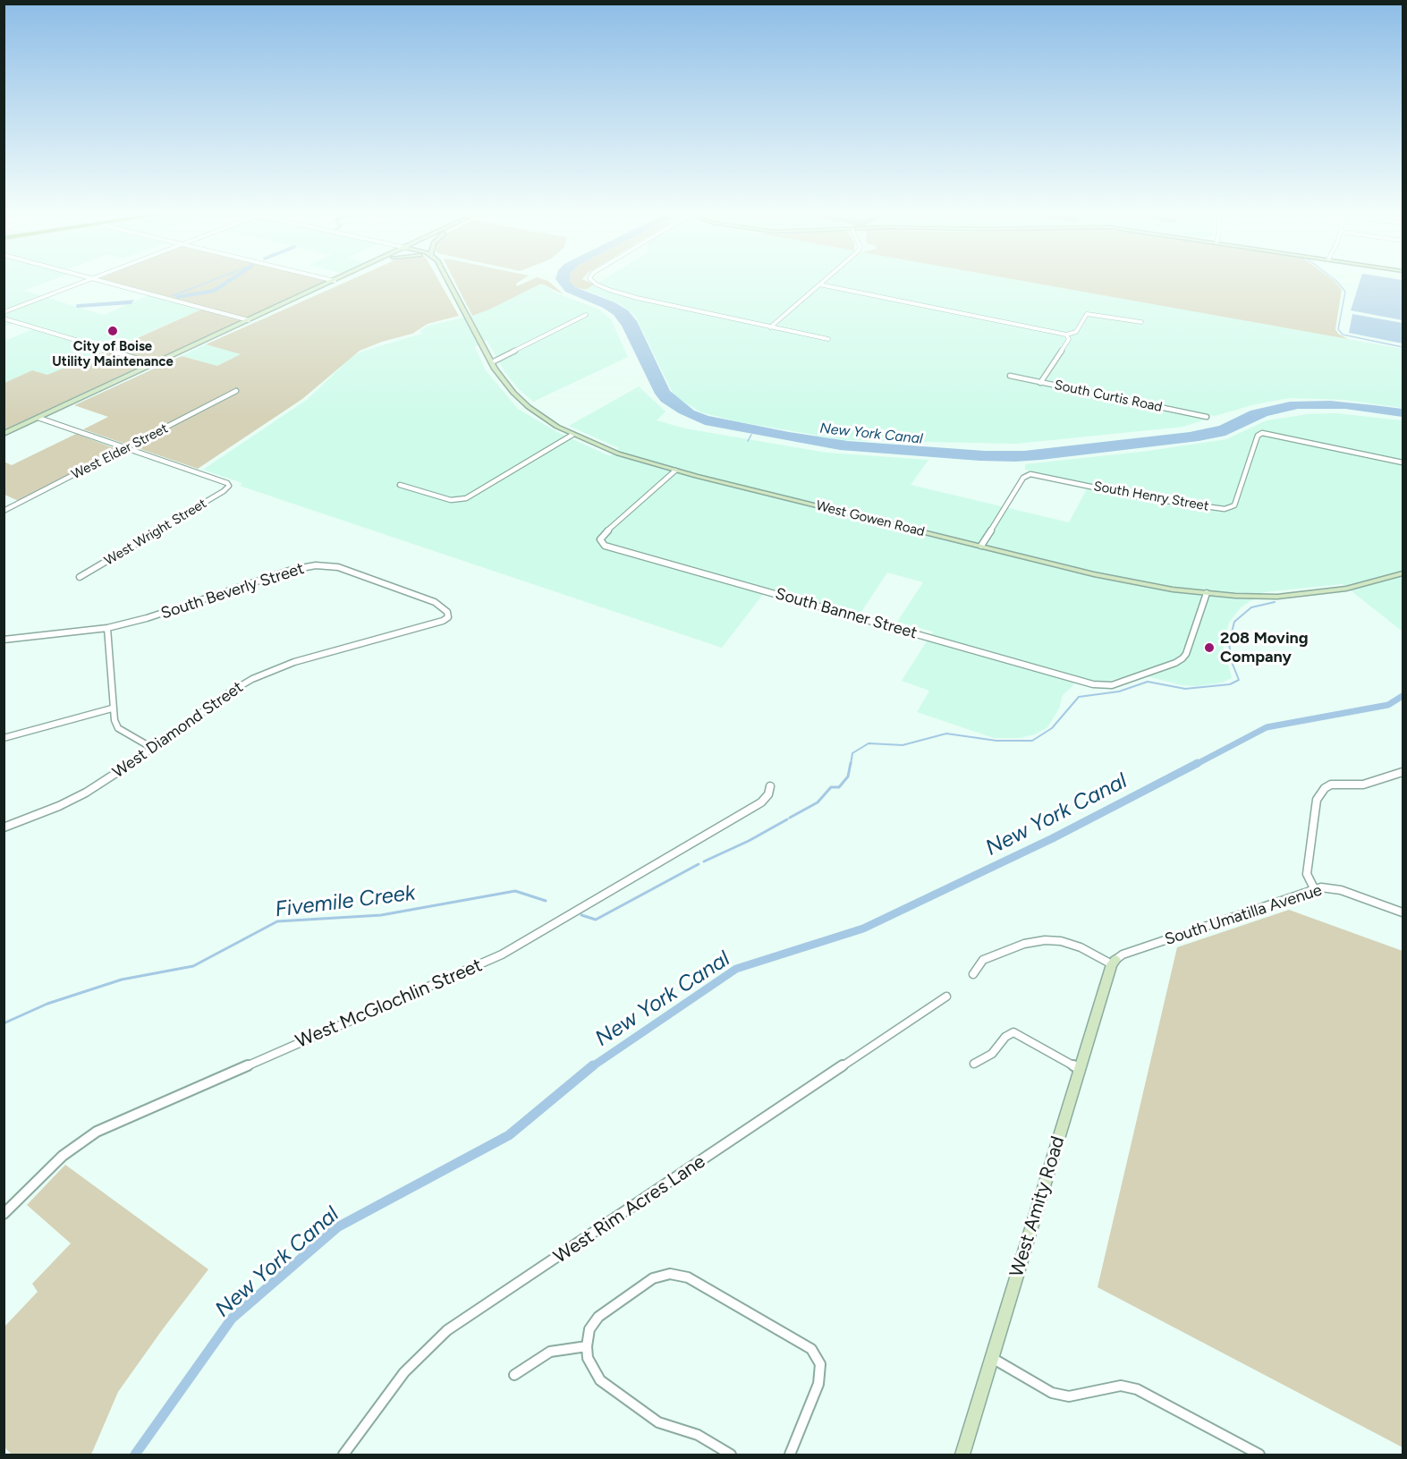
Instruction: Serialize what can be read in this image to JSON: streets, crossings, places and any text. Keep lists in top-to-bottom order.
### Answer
{
  "streets": {
    "main road": ["West Gowen Road", "West Amity Road"],
    "street": [
      "South Curtis Road",
      "West Elder Street",
      "South Henry Street",
      "West Wright Street",
      "South Beverly Street",
      "South Banner Street",
      "West Diamond Street",
      "South Umatilla Avenue",
      "West McGlochlin Street",
      "West Rim Acres Lane"
    ]
  },
  "crossings": [
    ["West Elder Street", "West Wright Street"],
    ["South Henry Street", "West Gowen Road"],
    ["West Gowen Road", "South Banner Street"],
    ["South Beverly Street", "West Diamond Street"],
    ["South Umatilla Avenue", "West Amity Road"]
  ],
  "water": ["New York Canal", "Fivemile Creek"],
  "places": ["City of Boise Utility Maintenance", "208 Moving Company"]
}
